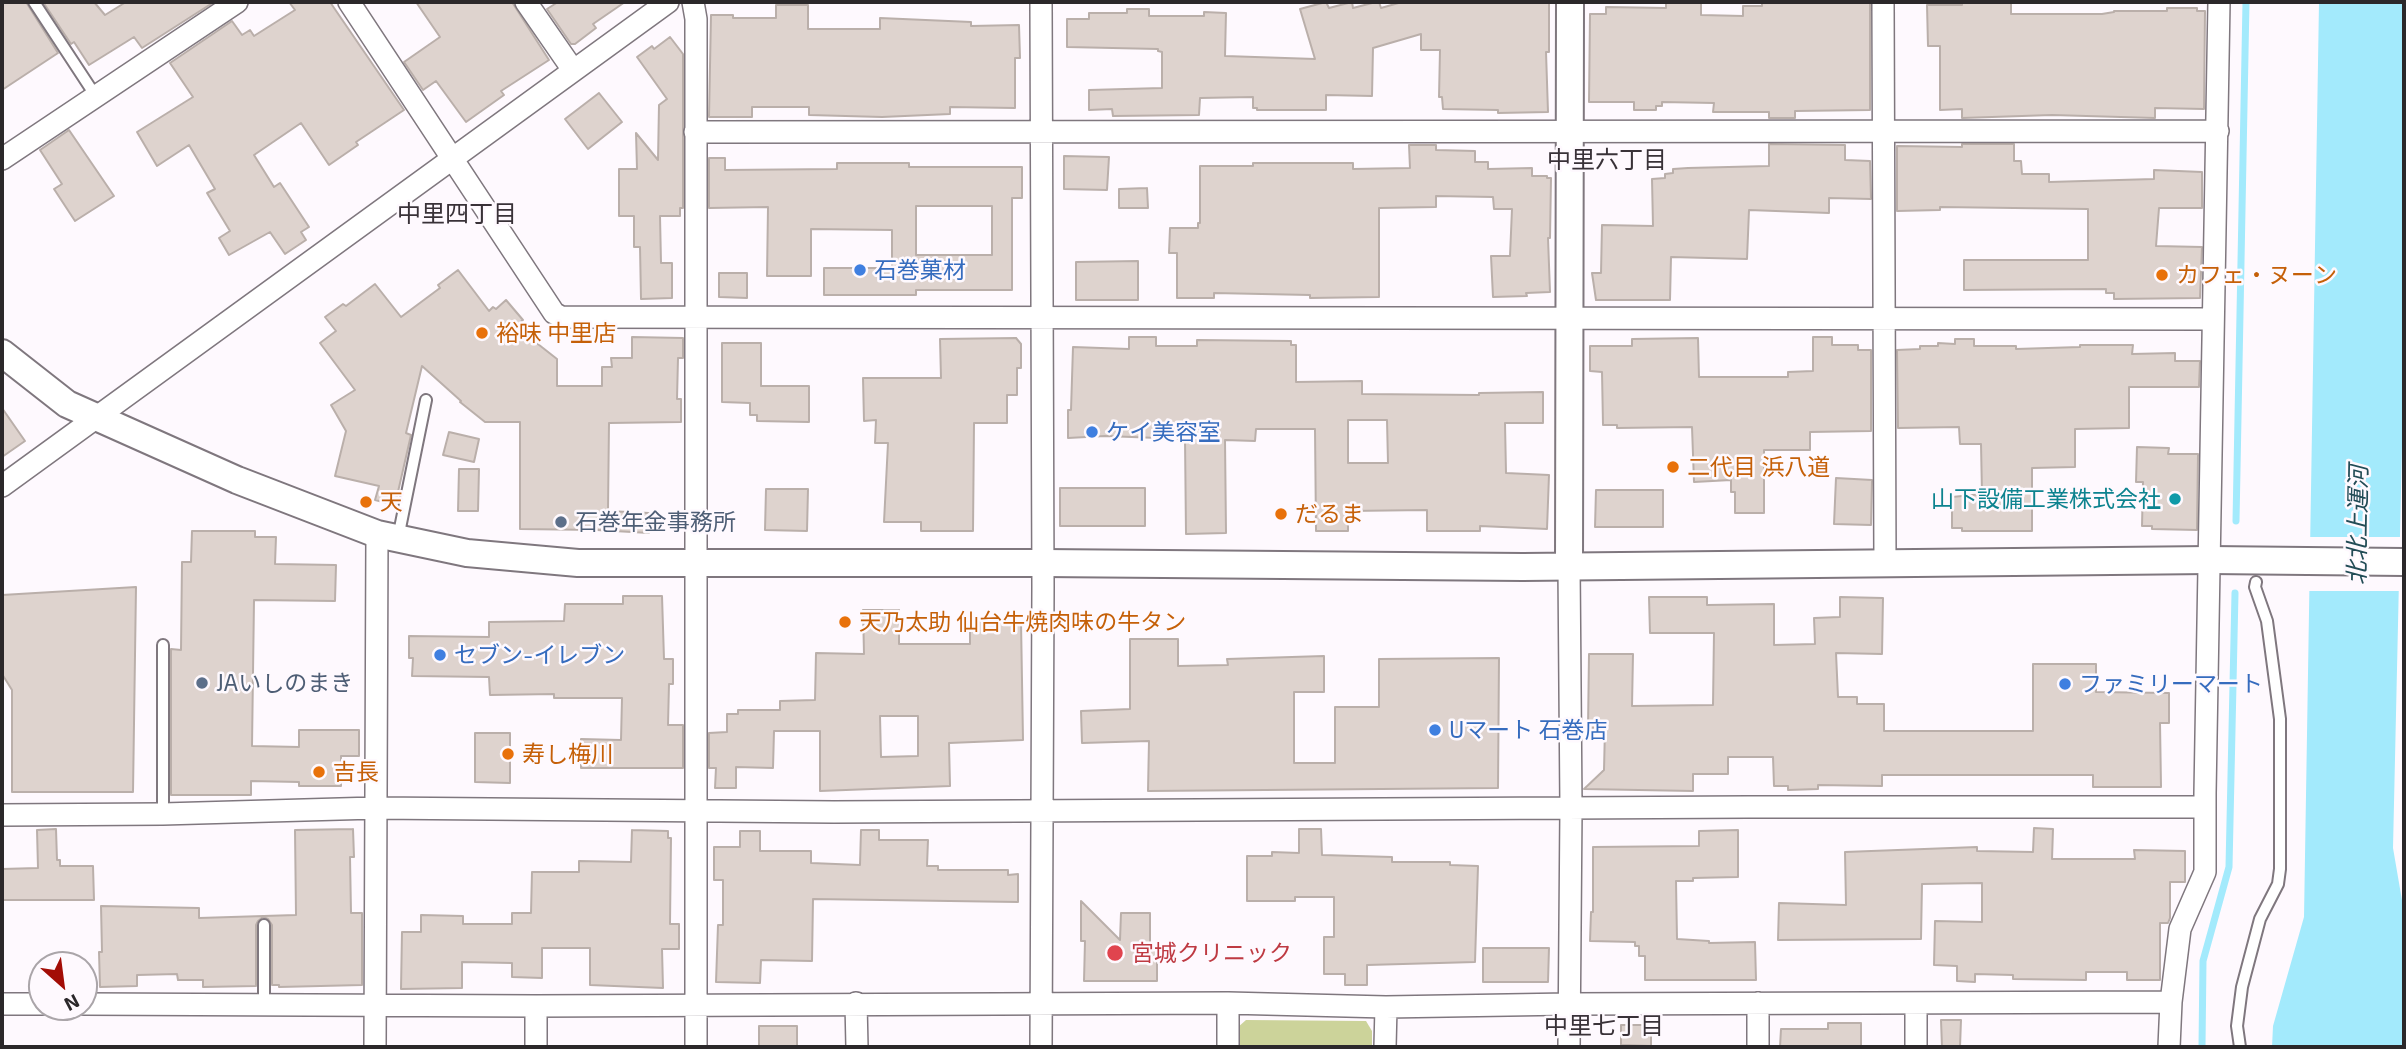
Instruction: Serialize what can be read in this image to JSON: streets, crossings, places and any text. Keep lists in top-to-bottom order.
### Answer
{
  "districts": ["中里六丁目", "中里四丁目", "中里七丁目"],
  "water": ["北北上運河"],
  "places": [
    "石巻菓材",
    "カフェ・ヌーン",
    "裕味 中里店",
    "ケイ美容室",
    "二代目 浜八道",
    "山下設備工業株式会社",
    "天",
    "だるま",
    "石巻年金事務所",
    "天乃太助 仙台牛焼肉味の牛タン",
    "セブン-イレブン",
    "JAいしのまき",
    "ファミリーマート",
    "Uマート 石巻店",
    "寿し梅川",
    "吉長",
    "宮城クリニック"
  ],
  "north": "bottom right"
}
